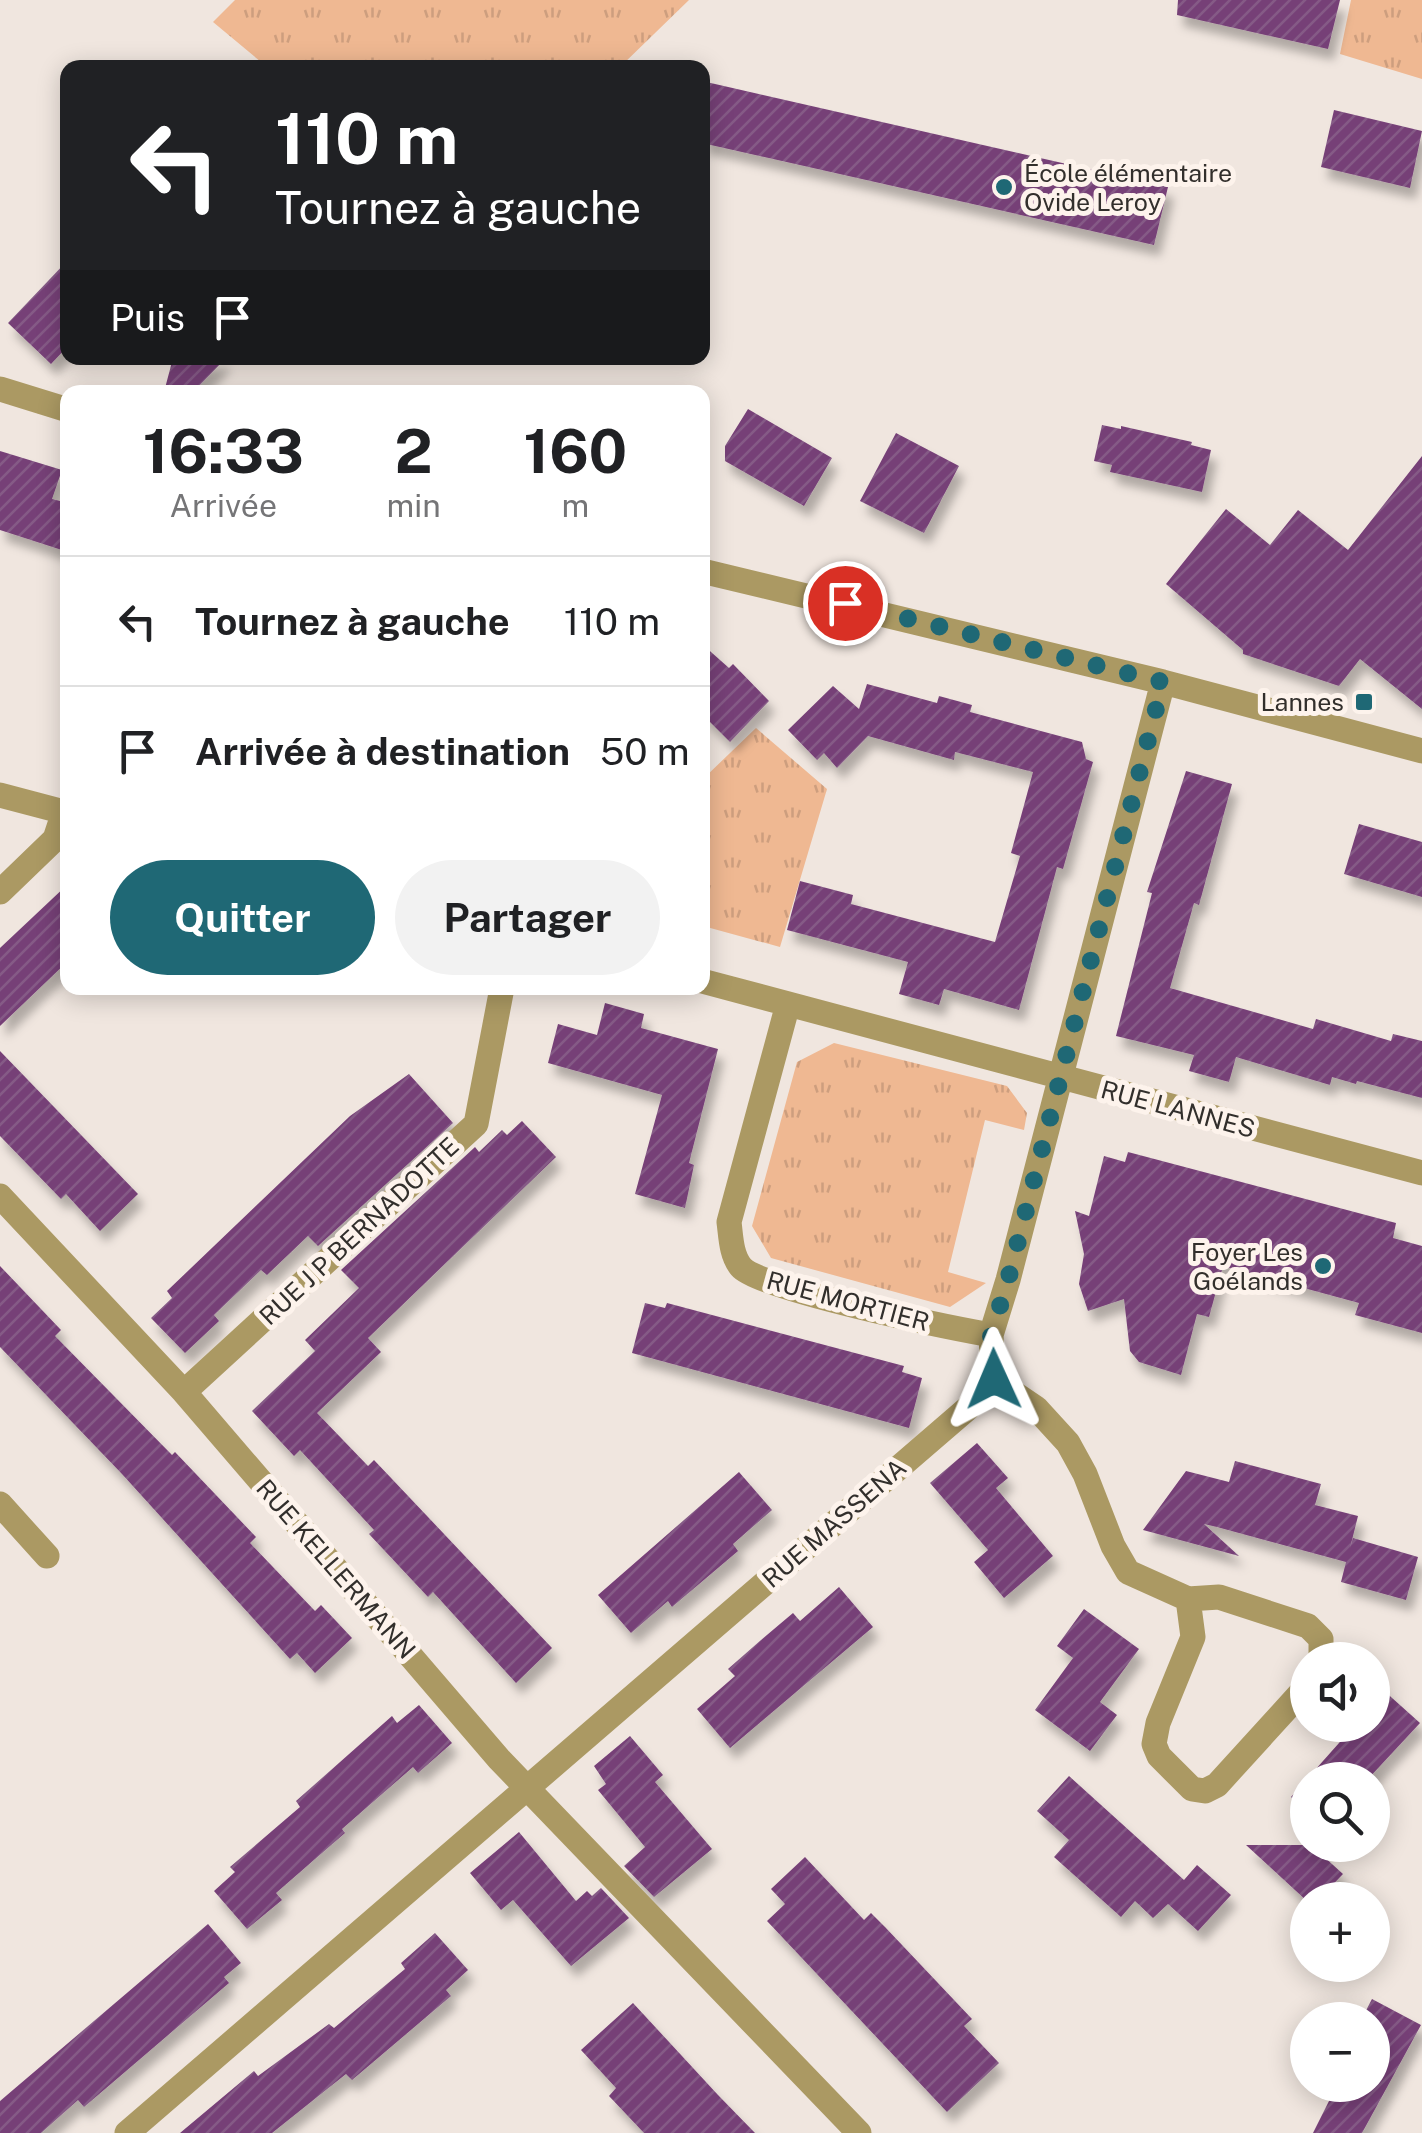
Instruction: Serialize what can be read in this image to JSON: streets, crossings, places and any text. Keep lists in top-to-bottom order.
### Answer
{
  "streets": {
    "street": [
      "RUE LANNES",
      "RUE J P BERNADOTTE",
      "RUE MORTIER",
      "RUE MASSENA",
      "RUE KELLERMANN"
    ]
  },
  "crossings": [
    ["RUE LANNES", "RUE MORTIER"],
    ["RUE J P BERNADOTTE", "RUE KELLERMANN"],
    ["RUE MASSENA", "RUE KELLERMANN"]
  ],
  "places": {
    "other": ["École élémentaire Ovide Leroy", "Foyer Les Goélands"],
    "transit": ["Lannes"]
  },
  "page": {
    "turn": ["110 m", "Tournez à gauche"],
    "then": "Puis",
    "eta": [
      "16:33",
      "Arrivée",
      "2",
      "min",
      "160",
      "m"
    ],
    "list": [
      {
        "name": "Tournez à gauche",
        "value": "110 m"
      },
      {
        "name": "Arrivée à destination",
        "value": "50 m"
      }
    ],
    "buttons": ["Quitter", "Partager"],
    "map_buttons": ["+", "−"]
  }
}
